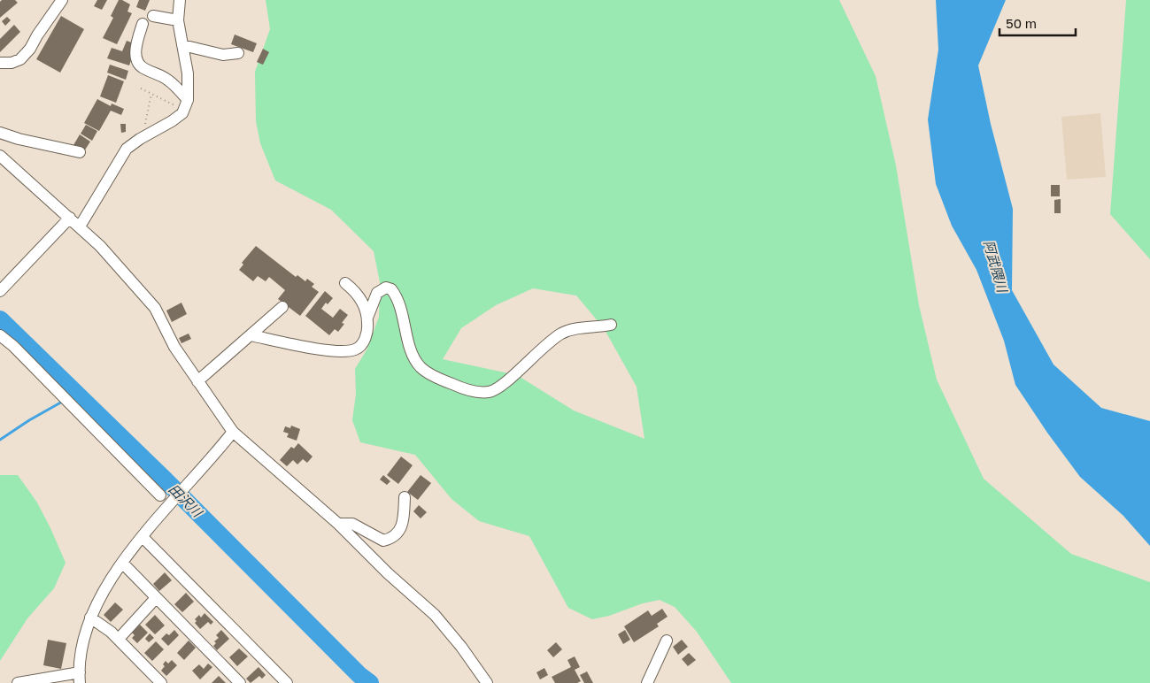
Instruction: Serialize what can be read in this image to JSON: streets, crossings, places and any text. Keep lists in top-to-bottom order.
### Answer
{
  "water": ["阿武隈川", "田沢川"],
  "scale_bar": "50 m"
}
